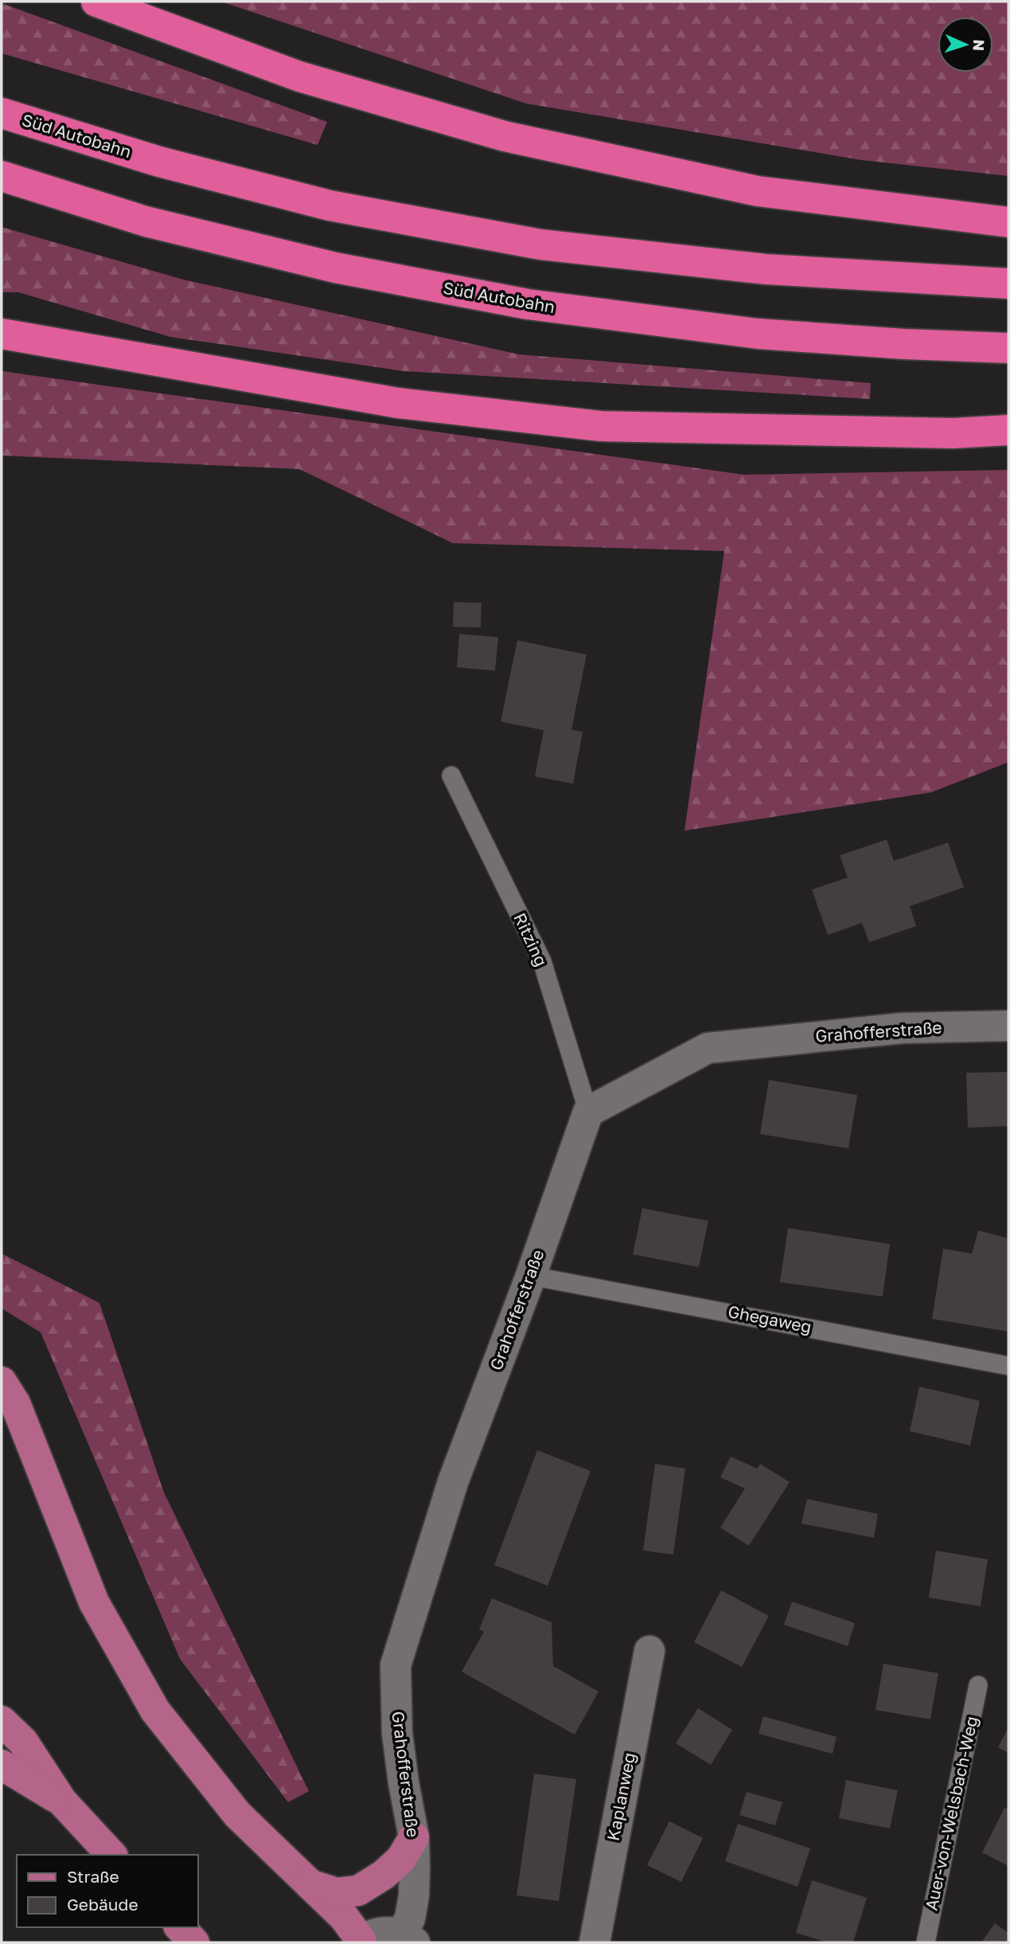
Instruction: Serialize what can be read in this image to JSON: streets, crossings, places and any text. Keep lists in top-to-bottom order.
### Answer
{
  "streets": {
    "highway": ["Süd Autobahn"],
    "street": ["Grahofferstraße", "Kaplanweg"],
    "lane": ["Ritzing", "Ghegaweg", "Auer-von-Welsbach-Weg"]
  },
  "crossings": [
    ["Ritzing", "Grahofferstraße"],
    ["Grahofferstraße", "Ghegaweg"]
  ],
  "legend": ["Straße", "Gebäude"],
  "north": "right"
}
